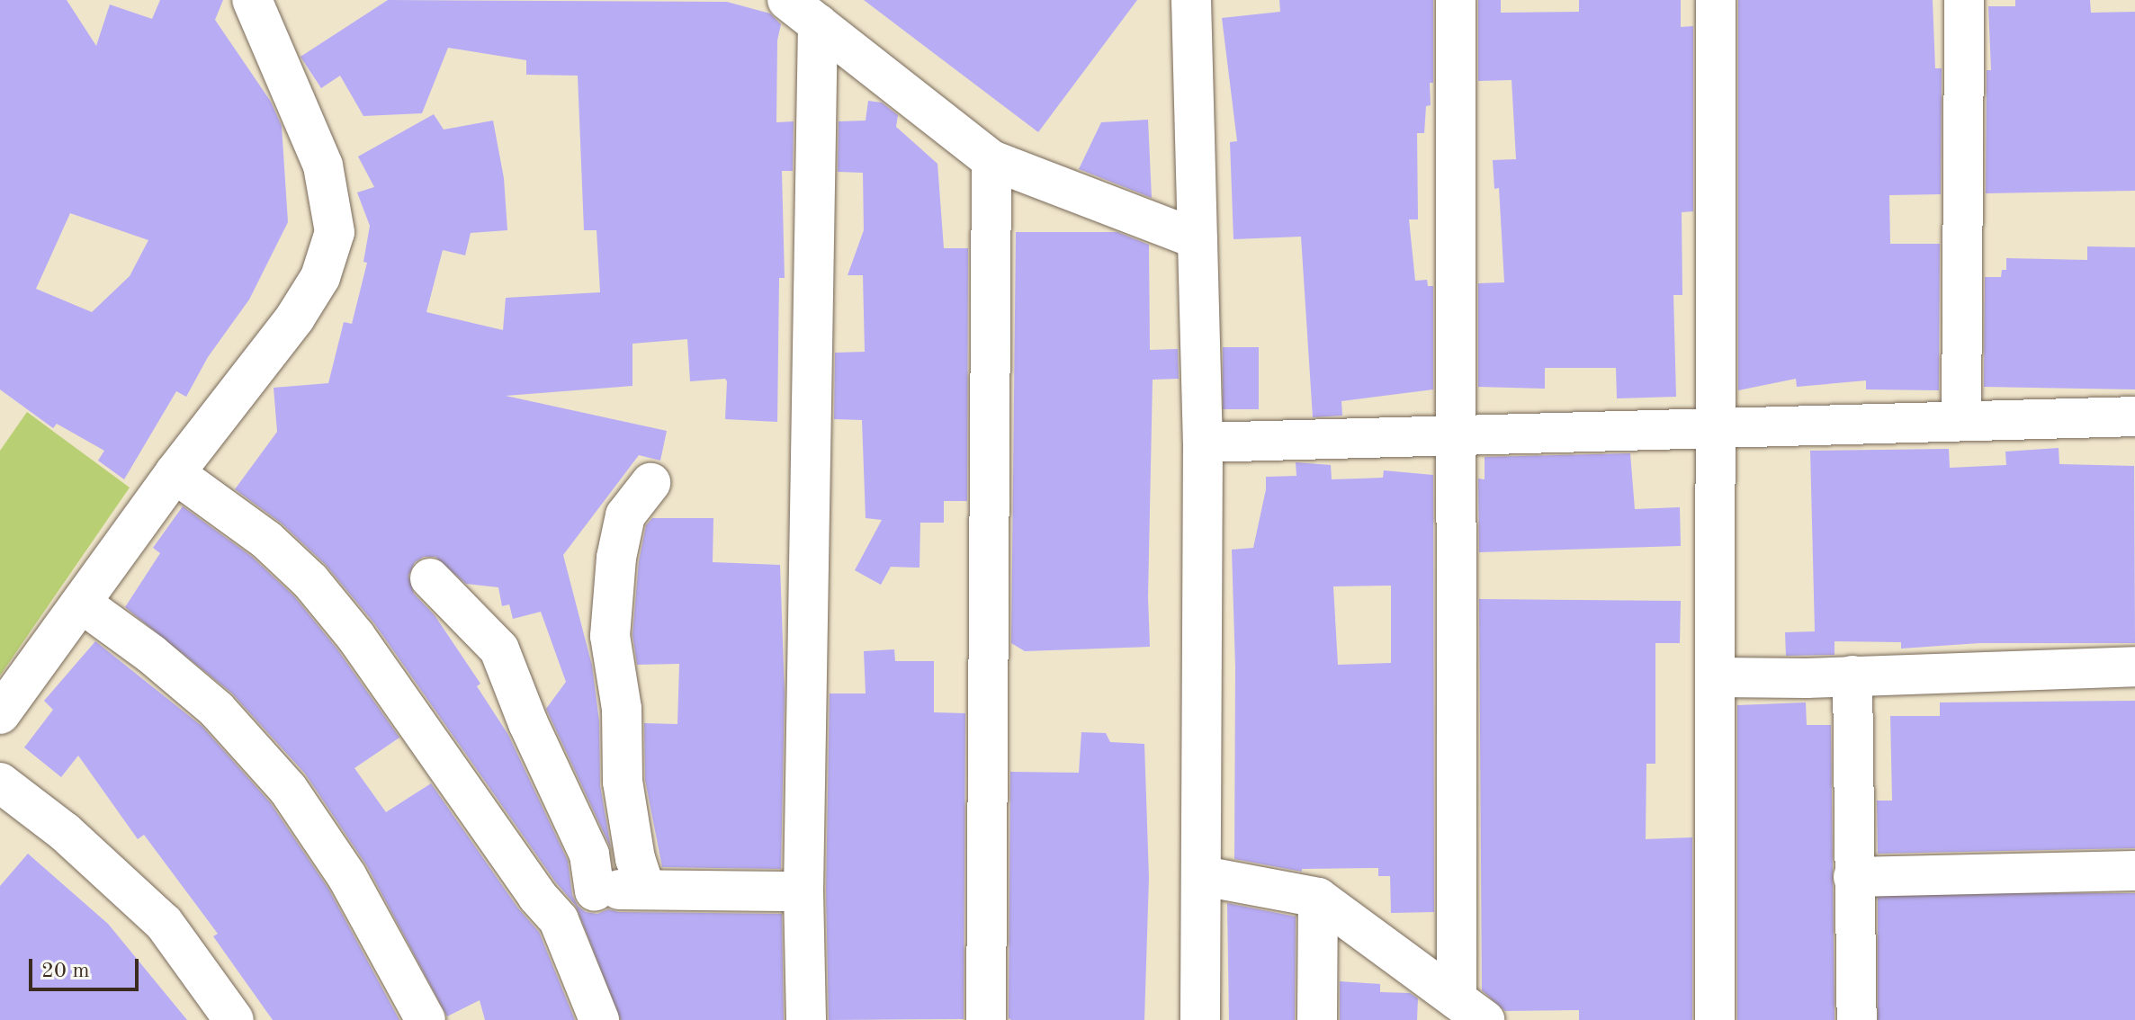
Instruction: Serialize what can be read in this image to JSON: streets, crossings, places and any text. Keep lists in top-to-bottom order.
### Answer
{
  "scale_bar": "20 m"
}
